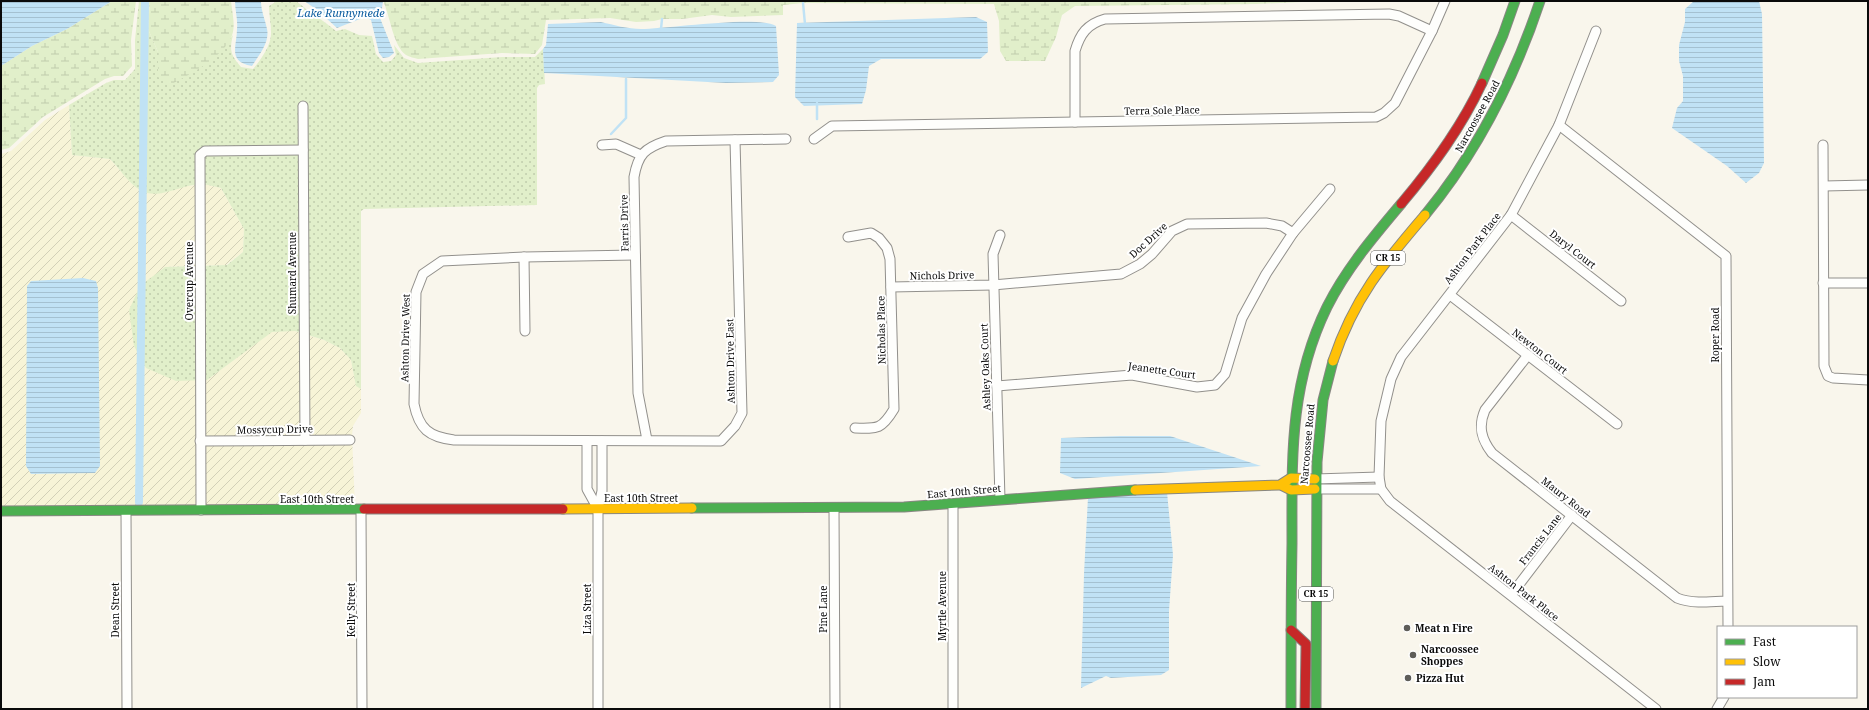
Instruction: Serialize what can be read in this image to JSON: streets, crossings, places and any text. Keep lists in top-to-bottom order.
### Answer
{
  "streets": {
    "main road": ["Narcoossee Road", "CR 15", "East 10th Street"],
    "street": [
      "Terra Sole Place",
      "Farris Drive",
      "Doc Drive",
      "Ashton Park Place",
      "Daryl Court",
      "Shumard Avenue",
      "Nichols Drive",
      "Overcup Avenue",
      "Nicholas Place",
      "Roper Road",
      "Ashton Drive West",
      "Newton Court",
      "Ashton Drive East",
      "Ashley Oaks Court",
      "Jeanette Court",
      "Mossycup Drive",
      "Maury Road",
      "Francis Lane",
      "Myrtle Avenue",
      "Liza Street",
      "Pine Lane",
      "Dean Street",
      "Kelly Street"
    ]
  },
  "crossings": [
    ["Narcoossee Road", "East 10th Street"],
    ["Farris Drive", "Ashton Drive West"],
    ["Farris Drive", "Ashton Drive East"],
    ["Doc Drive", "Nichols Drive"],
    ["Doc Drive", "Ashley Oaks Court"],
    ["Doc Drive", "Jeanette Court"],
    ["Ashton Park Place", "Daryl Court"],
    ["Ashton Park Place", "Roper Road"],
    ["Ashton Park Place", "Newton Court"],
    ["Ashton Park Place", "Francis Lane"],
    ["Shumard Avenue", "Overcup Avenue"],
    ["Shumard Avenue", "Mossycup Drive"],
    ["Nichols Drive", "Nicholas Place"],
    ["Nichols Drive", "Ashley Oaks Court"],
    ["Overcup Avenue", "Mossycup Drive"],
    ["Overcup Avenue", "East 10th Street"],
    ["Roper Road", "Maury Road"],
    ["Ashton Drive West", "Ashton Drive East"],
    ["Newton Court", "Maury Road"],
    ["Ashton Drive East", "Liza Street"],
    ["Ashley Oaks Court", "Jeanette Court"],
    ["Ashley Oaks Court", "East 10th Street"],
    ["East 10th Street", "Myrtle Avenue"],
    ["East 10th Street", "Liza Street"],
    ["East 10th Street", "Pine Lane"],
    ["East 10th Street", "Dean Street"],
    ["East 10th Street", "Kelly Street"],
    ["Maury Road", "Francis Lane"]
  ],
  "water": ["Lake Runnymede"],
  "places": ["Meat n Fire", "Narcoossee Shoppes", "Pizza Hut"],
  "legend": ["Fast", "Slow", "Jam"]
}
